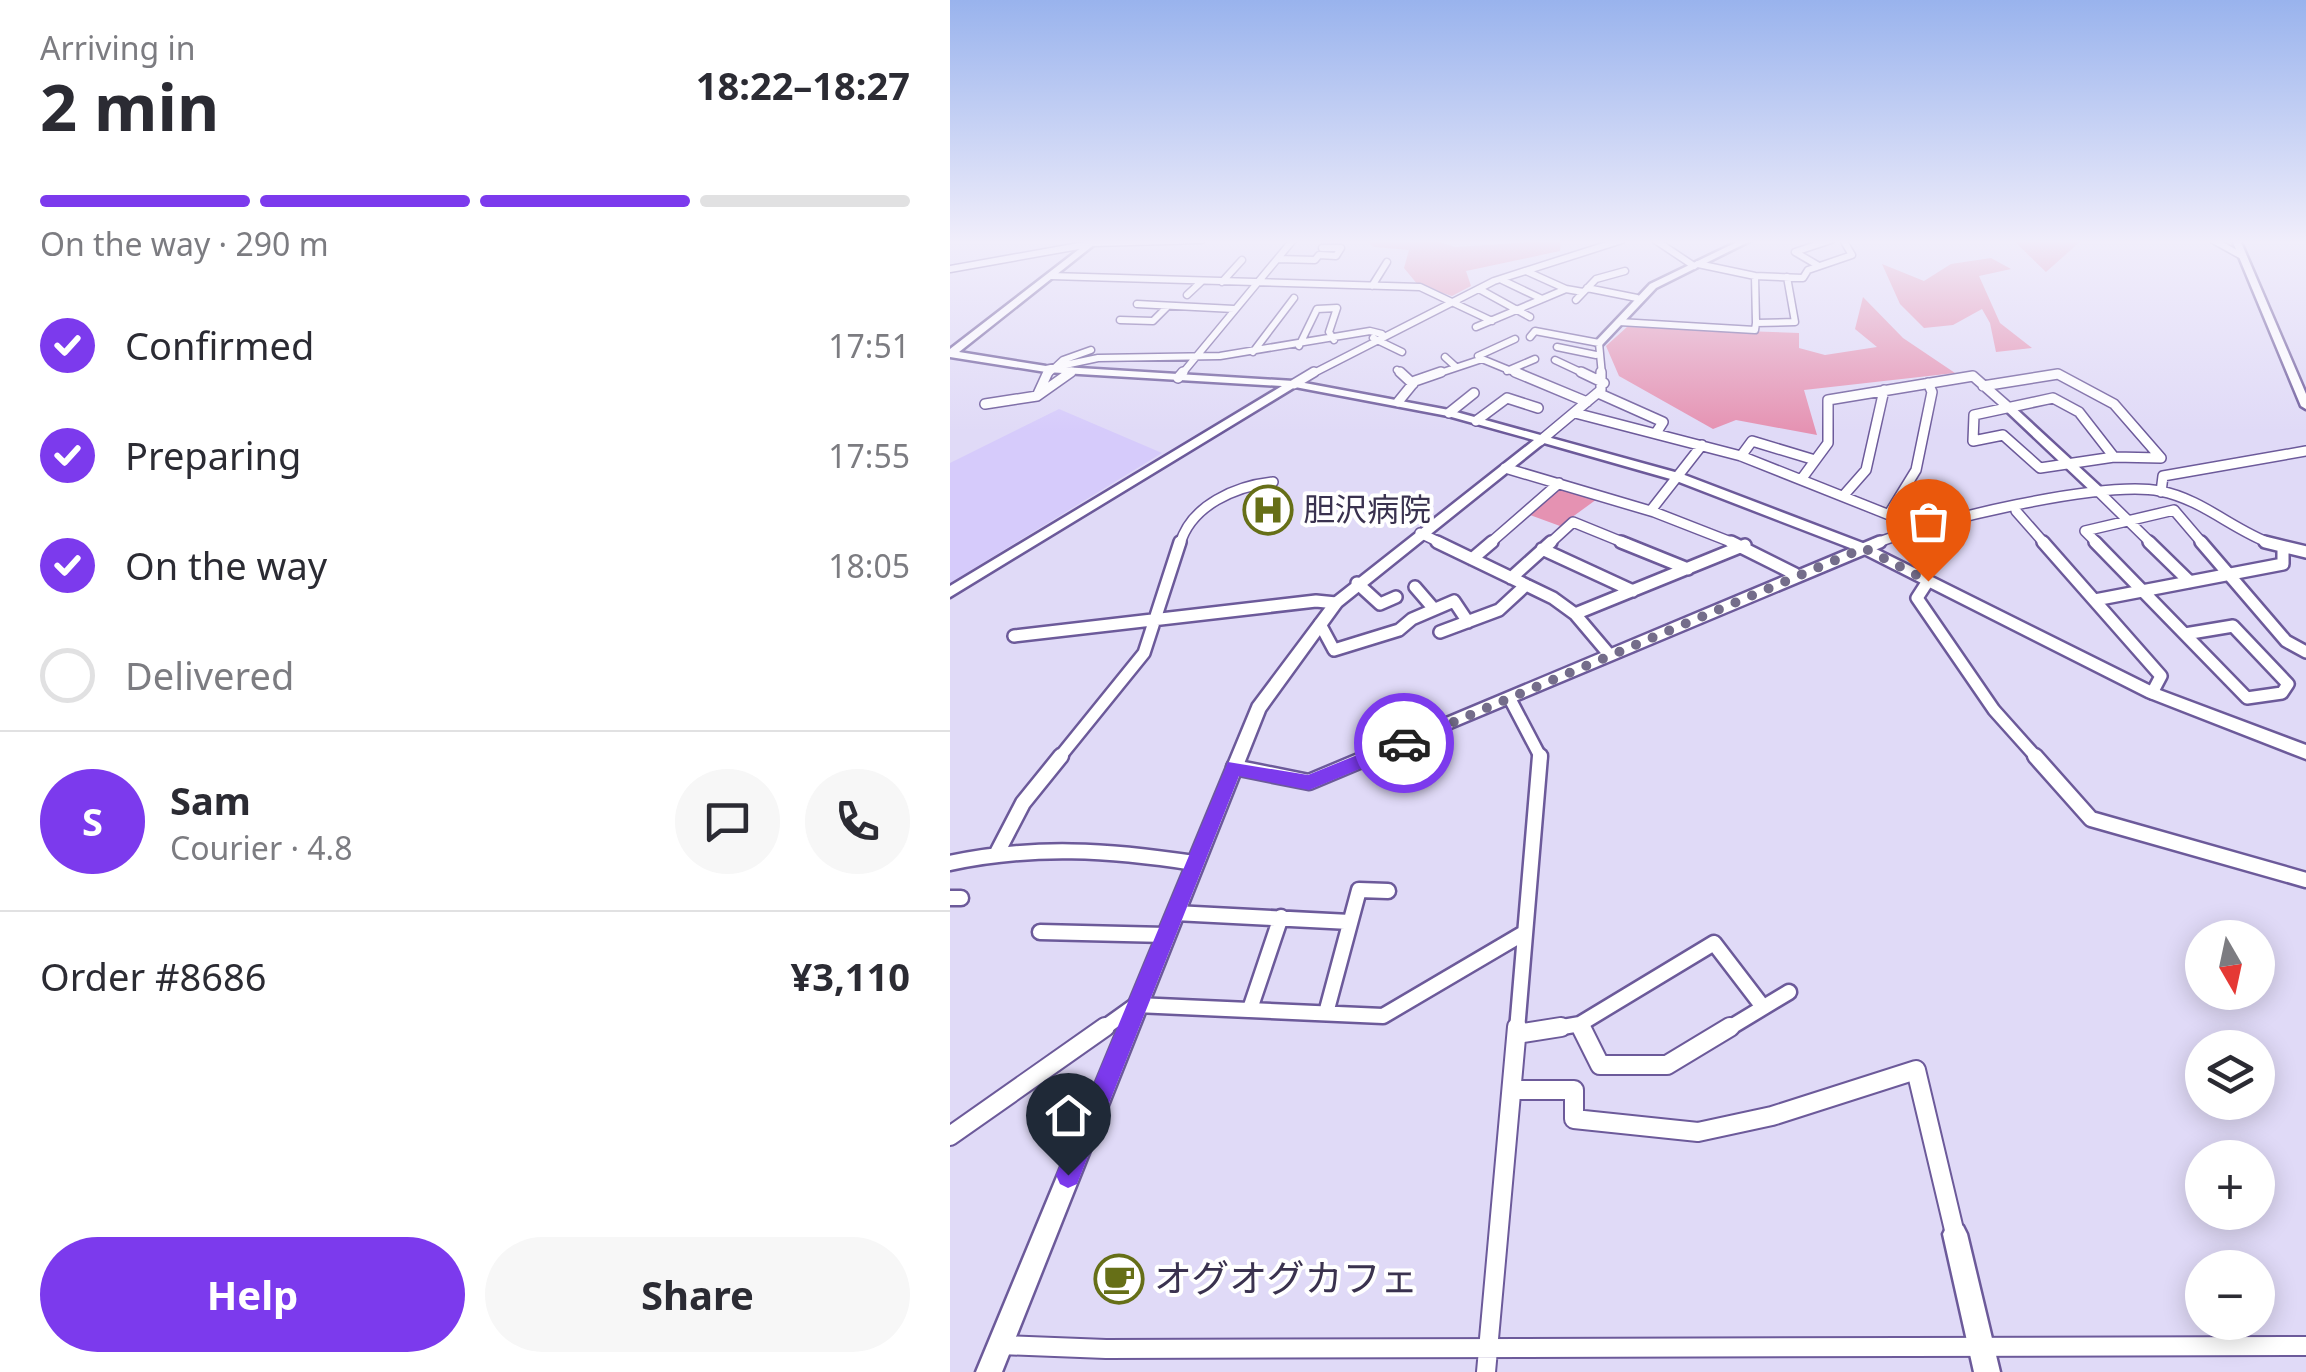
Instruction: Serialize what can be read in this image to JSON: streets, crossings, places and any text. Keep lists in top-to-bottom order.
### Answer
{
  "places": {
    "hospital": ["胆沢病院"],
    "cafe": ["オグオグカフェ"]
  },
  "north": "bottom",
  "page": {
    "heading": ["2 min", "Arriving in", "18:22–18:27"],
    "panel": [
      "Sam",
      "Courier · 4.8",
      "Order #8686",
      "¥3,110"
    ],
    "bar": "On the way · 290 m",
    "list": [
      ["Confirmed", "17:51"],
      ["Preparing", "17:55"],
      ["On the way", "18:05"],
      "Delivered"
    ],
    "round": "S",
    "map_buttons": ["+", "−"],
    "buttons": ["Help", "Share"]
  }
}
